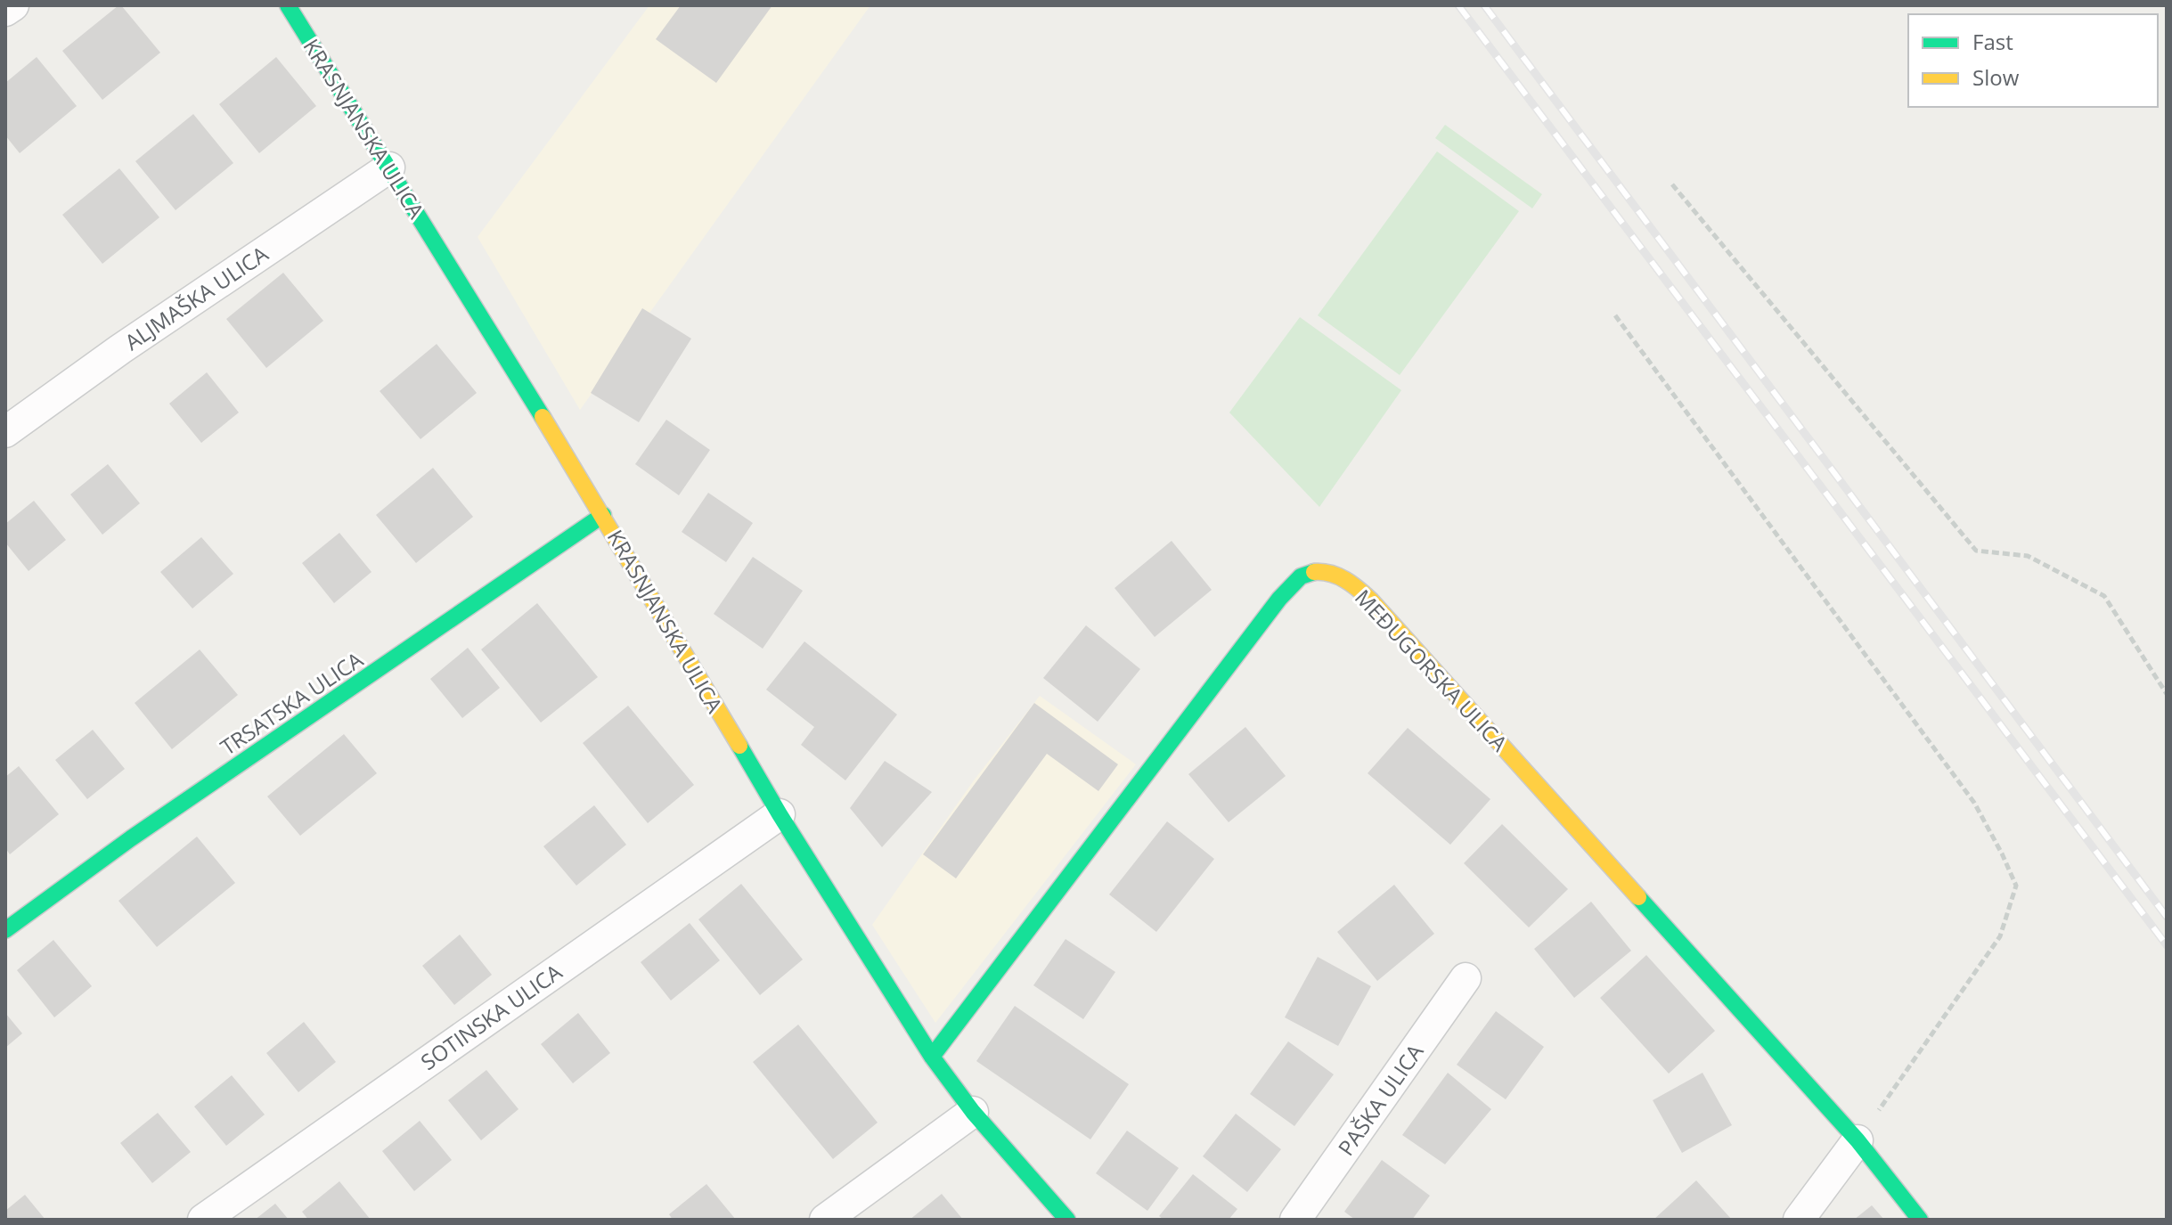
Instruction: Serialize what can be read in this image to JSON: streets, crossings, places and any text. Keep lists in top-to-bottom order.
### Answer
{
  "streets": {
    "street": [
      "KRASNJANSKA ULICA",
      "ALJMAŠKA ULICA",
      "MEĐUGORSKA ULICA",
      "TRSATSKA ULICA",
      "SOTINSKA ULICA",
      "PAŠKA ULICA"
    ]
  },
  "crossings": [
    ["KRASNJANSKA ULICA", "ALJMAŠKA ULICA"],
    ["KRASNJANSKA ULICA", "MEĐUGORSKA ULICA"],
    ["KRASNJANSKA ULICA", "TRSATSKA ULICA"],
    ["KRASNJANSKA ULICA", "SOTINSKA ULICA"]
  ],
  "legend": ["Fast", "Slow"]
}
